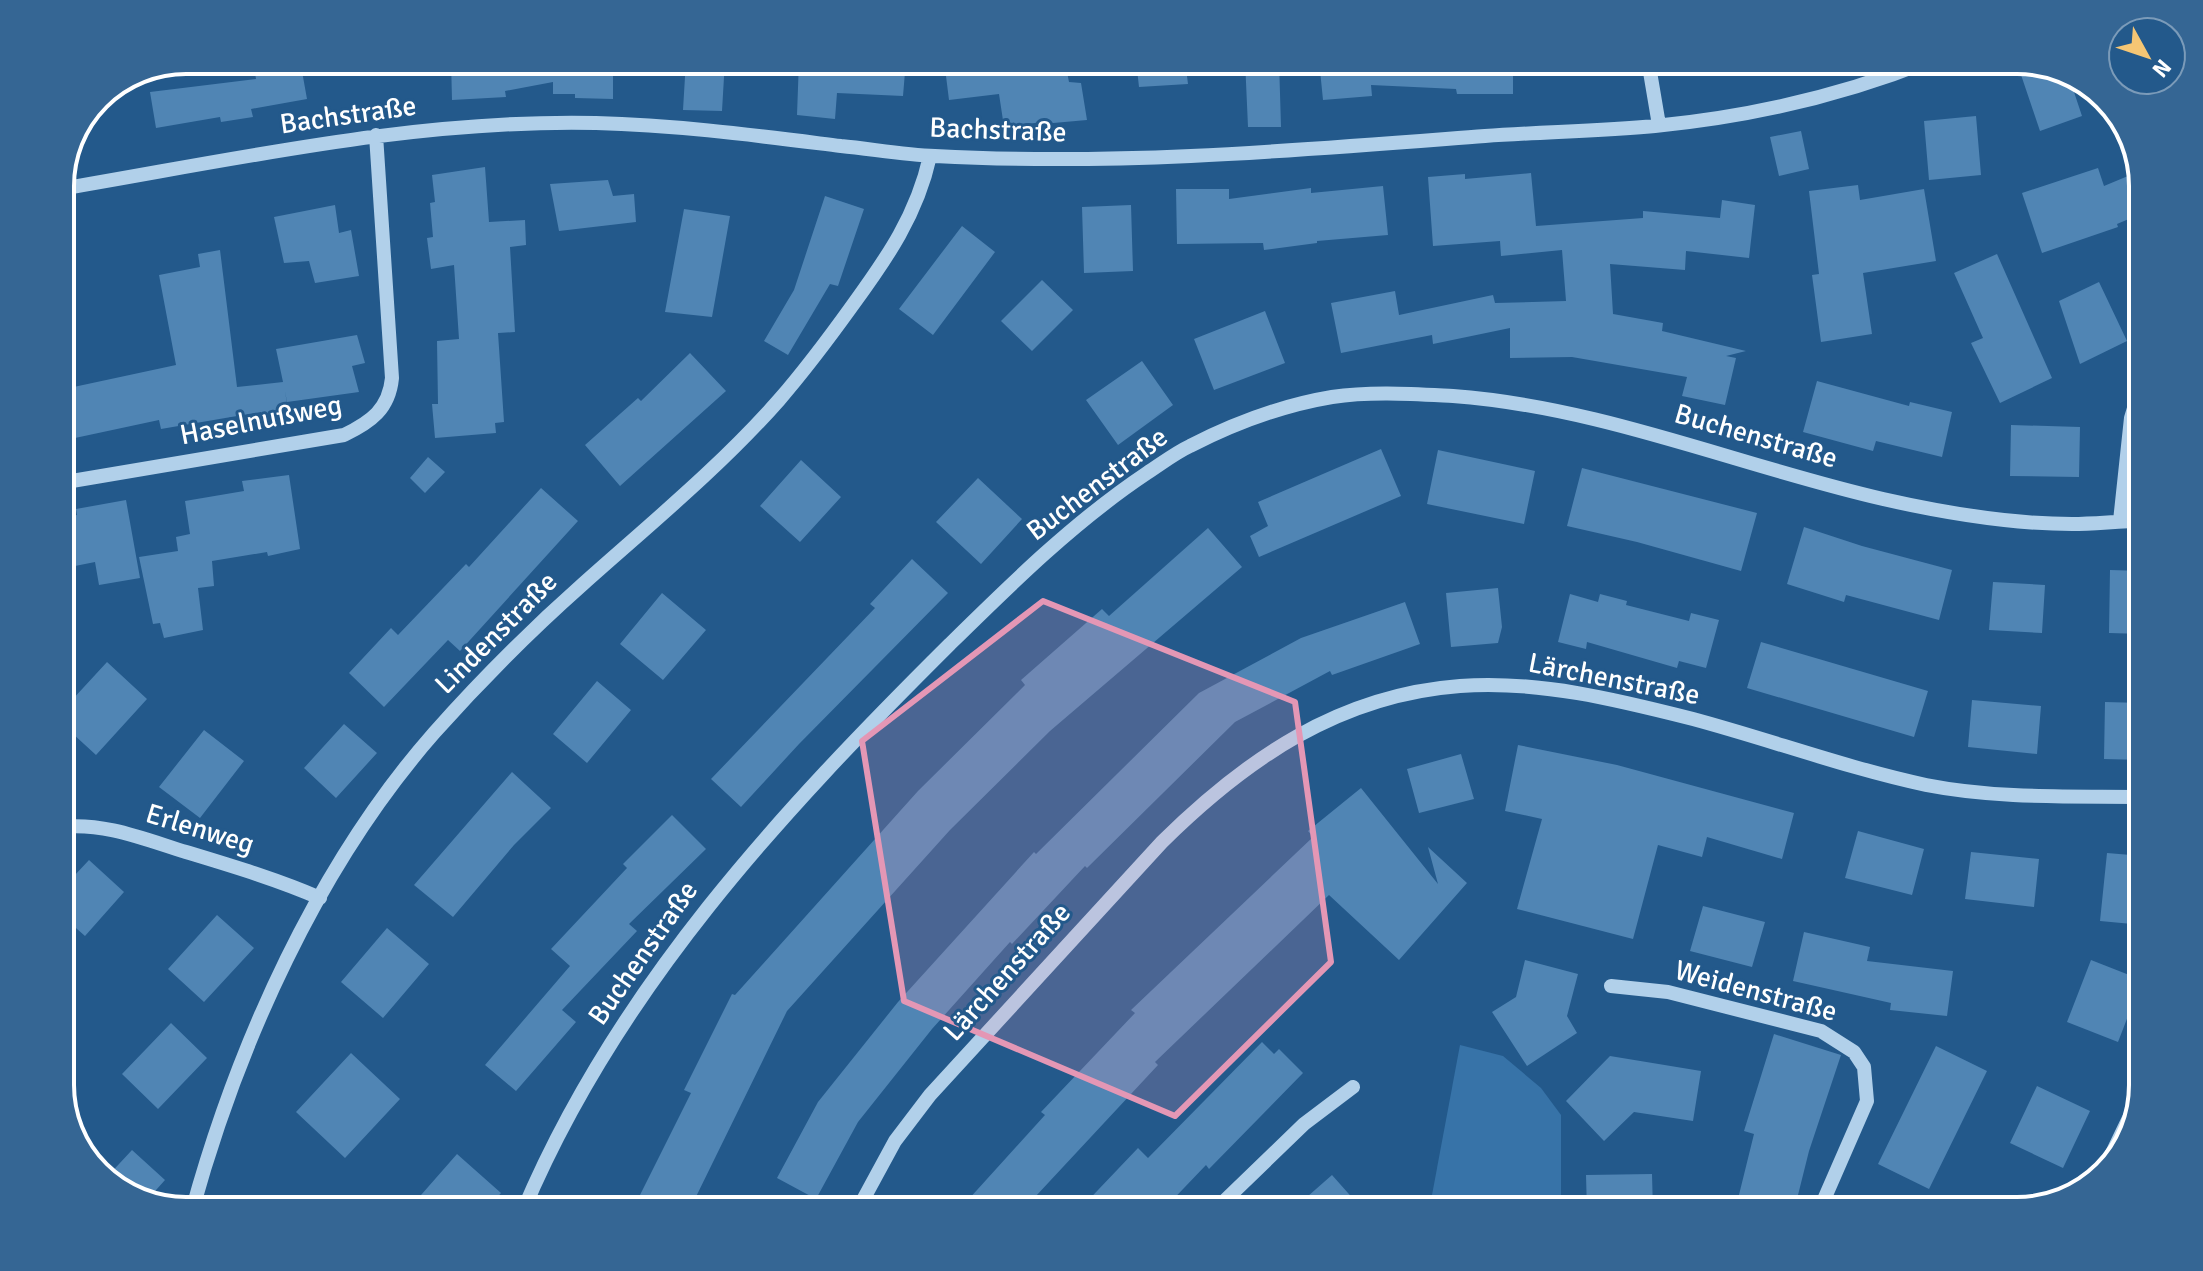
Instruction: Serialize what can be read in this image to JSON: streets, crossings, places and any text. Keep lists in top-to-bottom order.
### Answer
{
  "streets": {
    "street": [
      "Bachstraße",
      "Haselnußweg",
      "Buchenstraße",
      "Lindenstraße",
      "Lärchenstraße",
      "Erlenweg",
      "Weidenstraße"
    ]
  },
  "crossings": [
    ["Bachstraße", "Haselnußweg"],
    ["Bachstraße", "Lindenstraße"],
    ["Lindenstraße", "Erlenweg"]
  ],
  "north": "bottom right"
}
